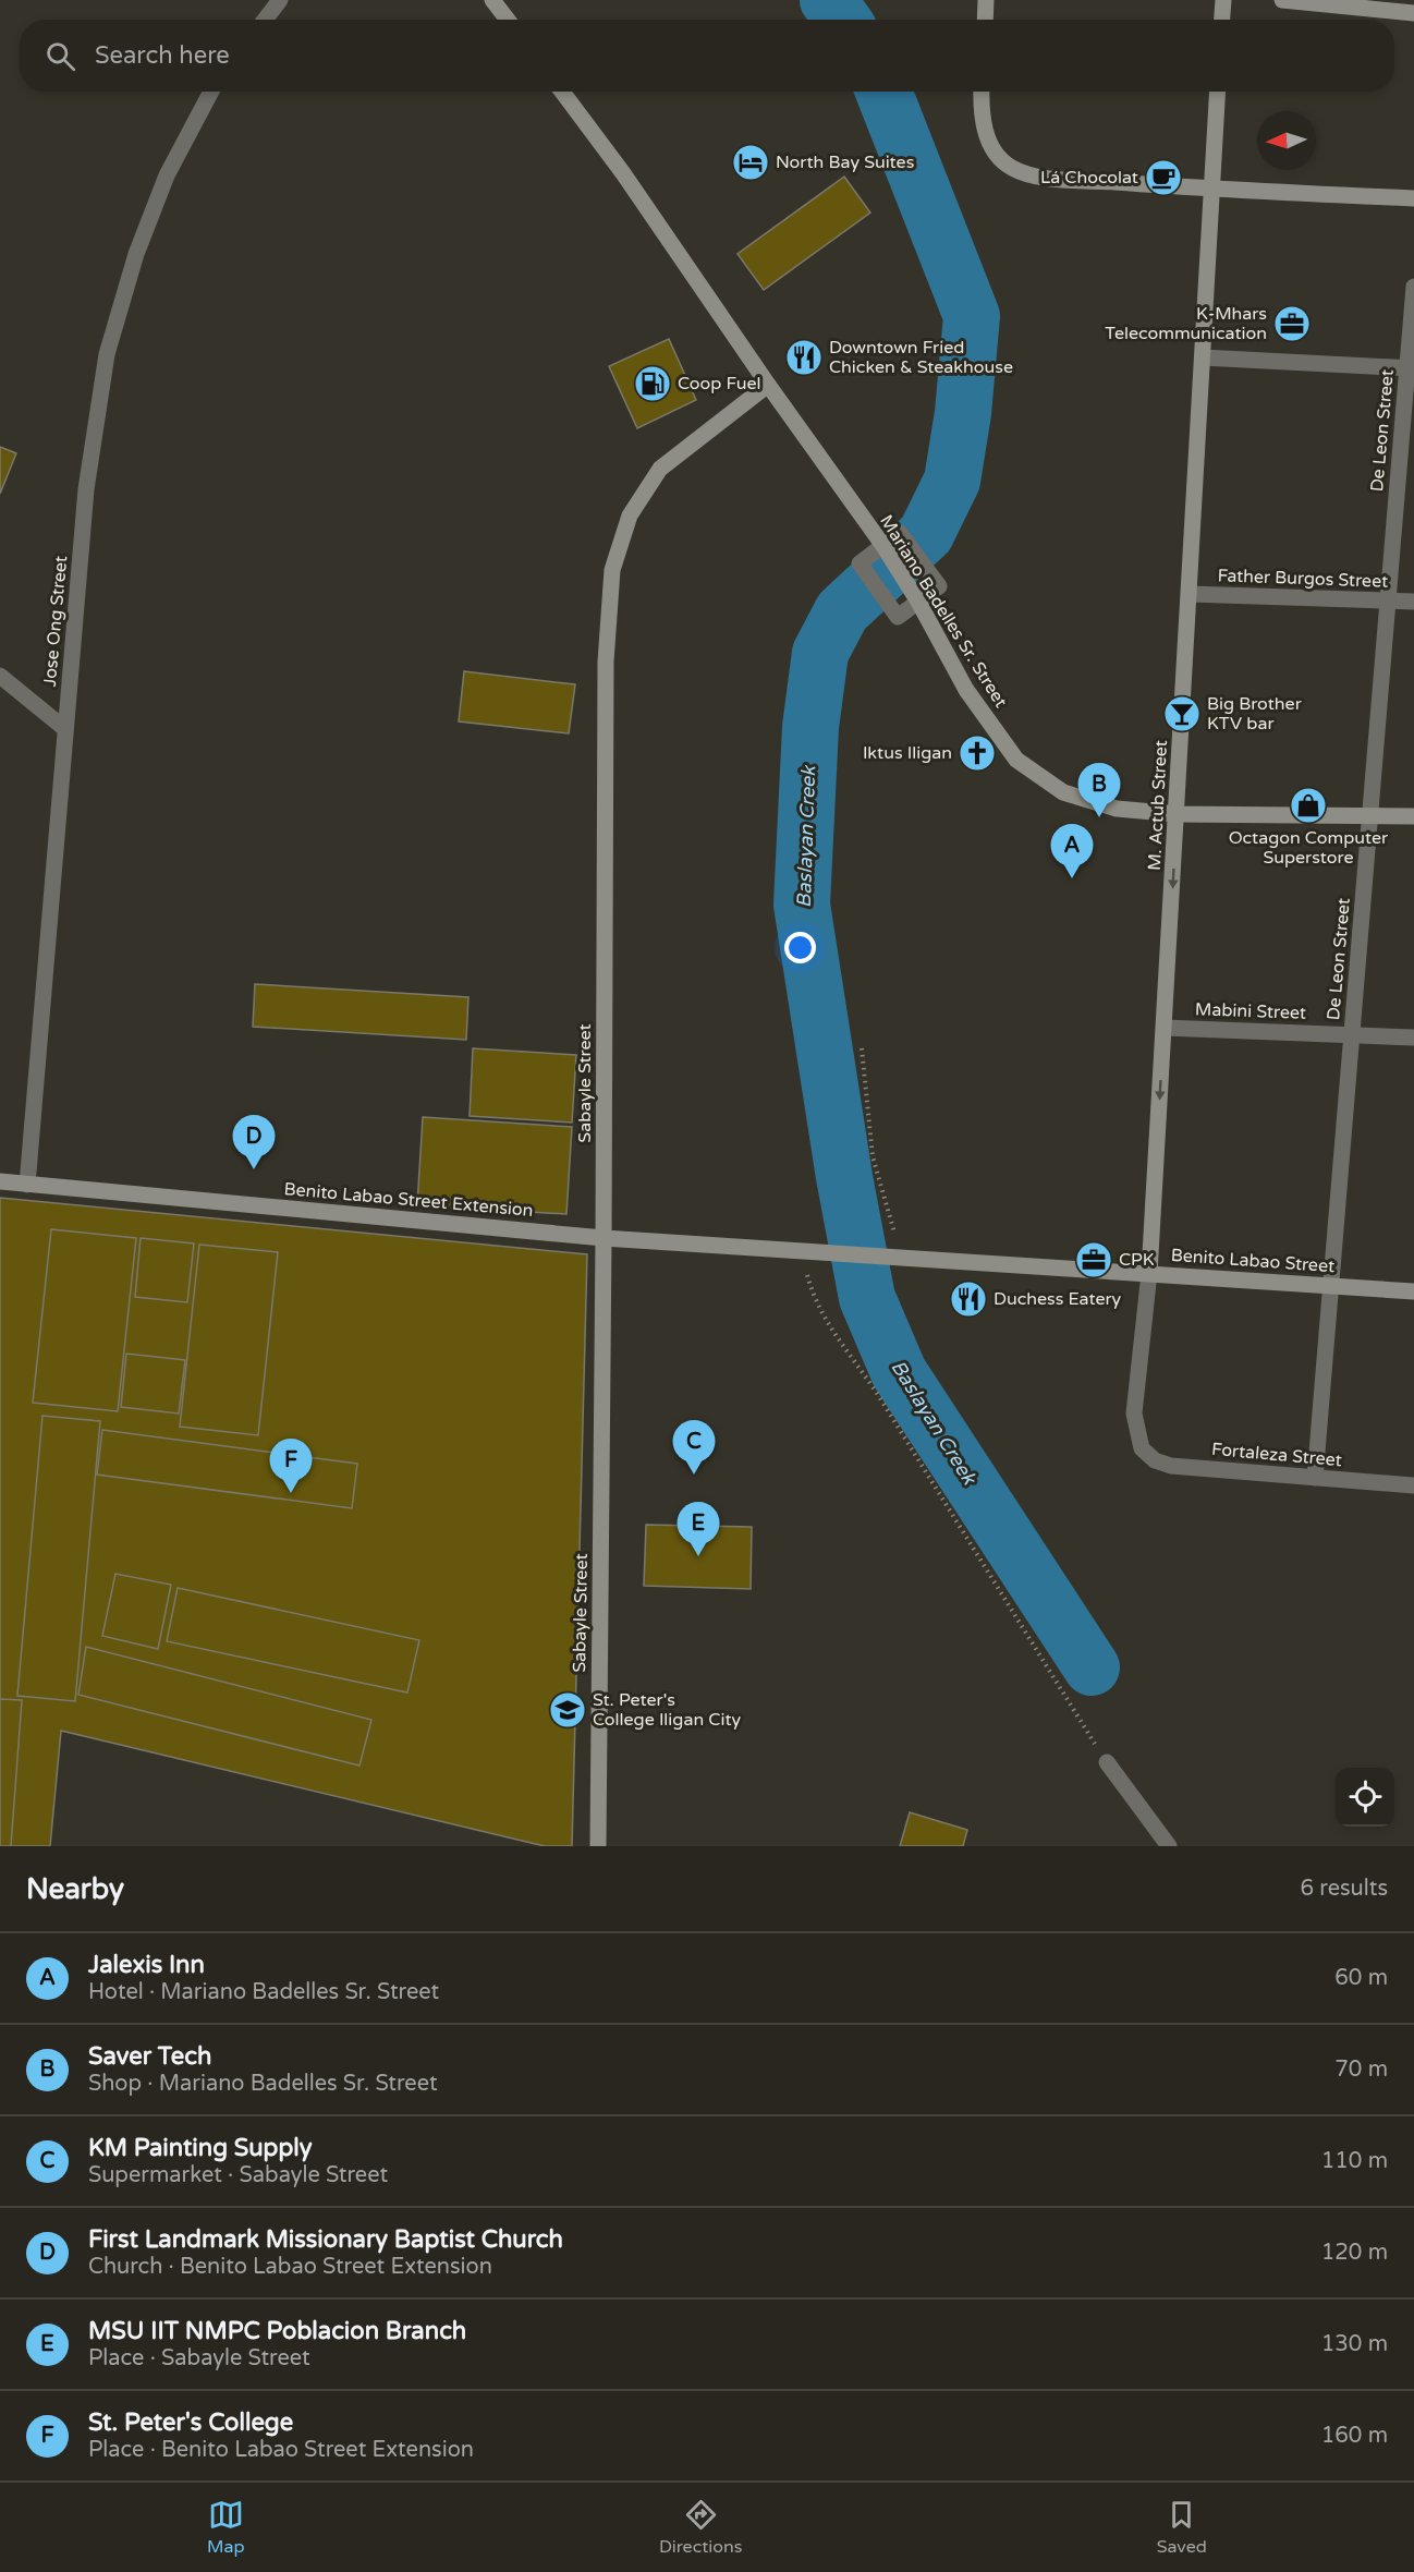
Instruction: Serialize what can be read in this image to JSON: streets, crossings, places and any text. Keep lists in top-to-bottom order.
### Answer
{
  "streets": {
    "street": [
      "De Leon Street",
      "Father Burgos Street",
      "Mariano Badelles Sr. Street",
      "Jose Ong Street",
      "M. Actub Street",
      "Mabini Street",
      "Sabayle Street",
      "Benito Labao Street Extension",
      "Benito Labao Street",
      "Fortaleza Street"
    ]
  },
  "crossings": [
    ["De Leon Street", "Father Burgos Street"],
    ["De Leon Street", "Mariano Badelles Sr. Street"],
    ["De Leon Street", "Mabini Street"],
    ["De Leon Street", "Benito Labao Street"],
    ["De Leon Street", "Fortaleza Street"],
    ["Father Burgos Street", "M. Actub Street"],
    ["Mariano Badelles Sr. Street", "M. Actub Street"],
    ["Mariano Badelles Sr. Street", "Sabayle Street"],
    ["Jose Ong Street", "Benito Labao Street Extension"],
    ["M. Actub Street", "Mabini Street"],
    ["M. Actub Street", "Benito Labao Street"],
    ["M. Actub Street", "Fortaleza Street"],
    ["Sabayle Street", "Benito Labao Street Extension"],
    ["Benito Labao Street Extension", "Benito Labao Street"]
  ],
  "water": ["Baslayan Creek"],
  "places": {
    "hotel": ["North Bay Suites"],
    "cafe": ["Lá Chocolat"],
    "office": ["K-Mhars Telecommunication", "CPK"],
    "restaurant": ["Downtown Fried Chicken & Steakhouse", "Duchess Eatery"],
    "fuel station": ["Coop Fuel"],
    "bar": ["Big Brother KTV bar"],
    "church": ["Iktus Iligan"],
    "shop": ["Octagon Computer Superstore"],
    "school or university": ["St. Peter's College Iligan City"]
  },
  "north": "left",
  "page": {
    "search": "Search here",
    "pins": [
      "B",
      "A",
      "D",
      "C",
      "F",
      "E"
    ],
    "heading": ["Nearby", "6 results"],
    "list": [
      {
        "mark": "A",
        "name": "Jalexis Inn",
        "note": "Hotel · Mariano Badelles Sr. Street",
        "value": "60 m"
      },
      {
        "mark": "B",
        "name": "Saver Tech",
        "note": "Shop · Mariano Badelles Sr. Street",
        "value": "70 m"
      },
      {
        "mark": "C",
        "name": "KM Painting Supply",
        "note": "Supermarket · Sabayle Street",
        "value": "110 m"
      },
      {
        "mark": "D",
        "name": "First Landmark Missionary Baptist Church",
        "note": "Church · Benito Labao Street Extension",
        "value": "120 m"
      },
      {
        "mark": "E",
        "name": "MSU IIT NMPC Poblacion Branch",
        "note": "Place · Sabayle Street",
        "value": "130 m"
      },
      {
        "mark": "F",
        "name": "St. Peter's College",
        "note": "Place · Benito Labao Street Extension",
        "value": "160 m"
      }
    ],
    "nav": ["Map", "Directions", "Saved"]
  }
}
